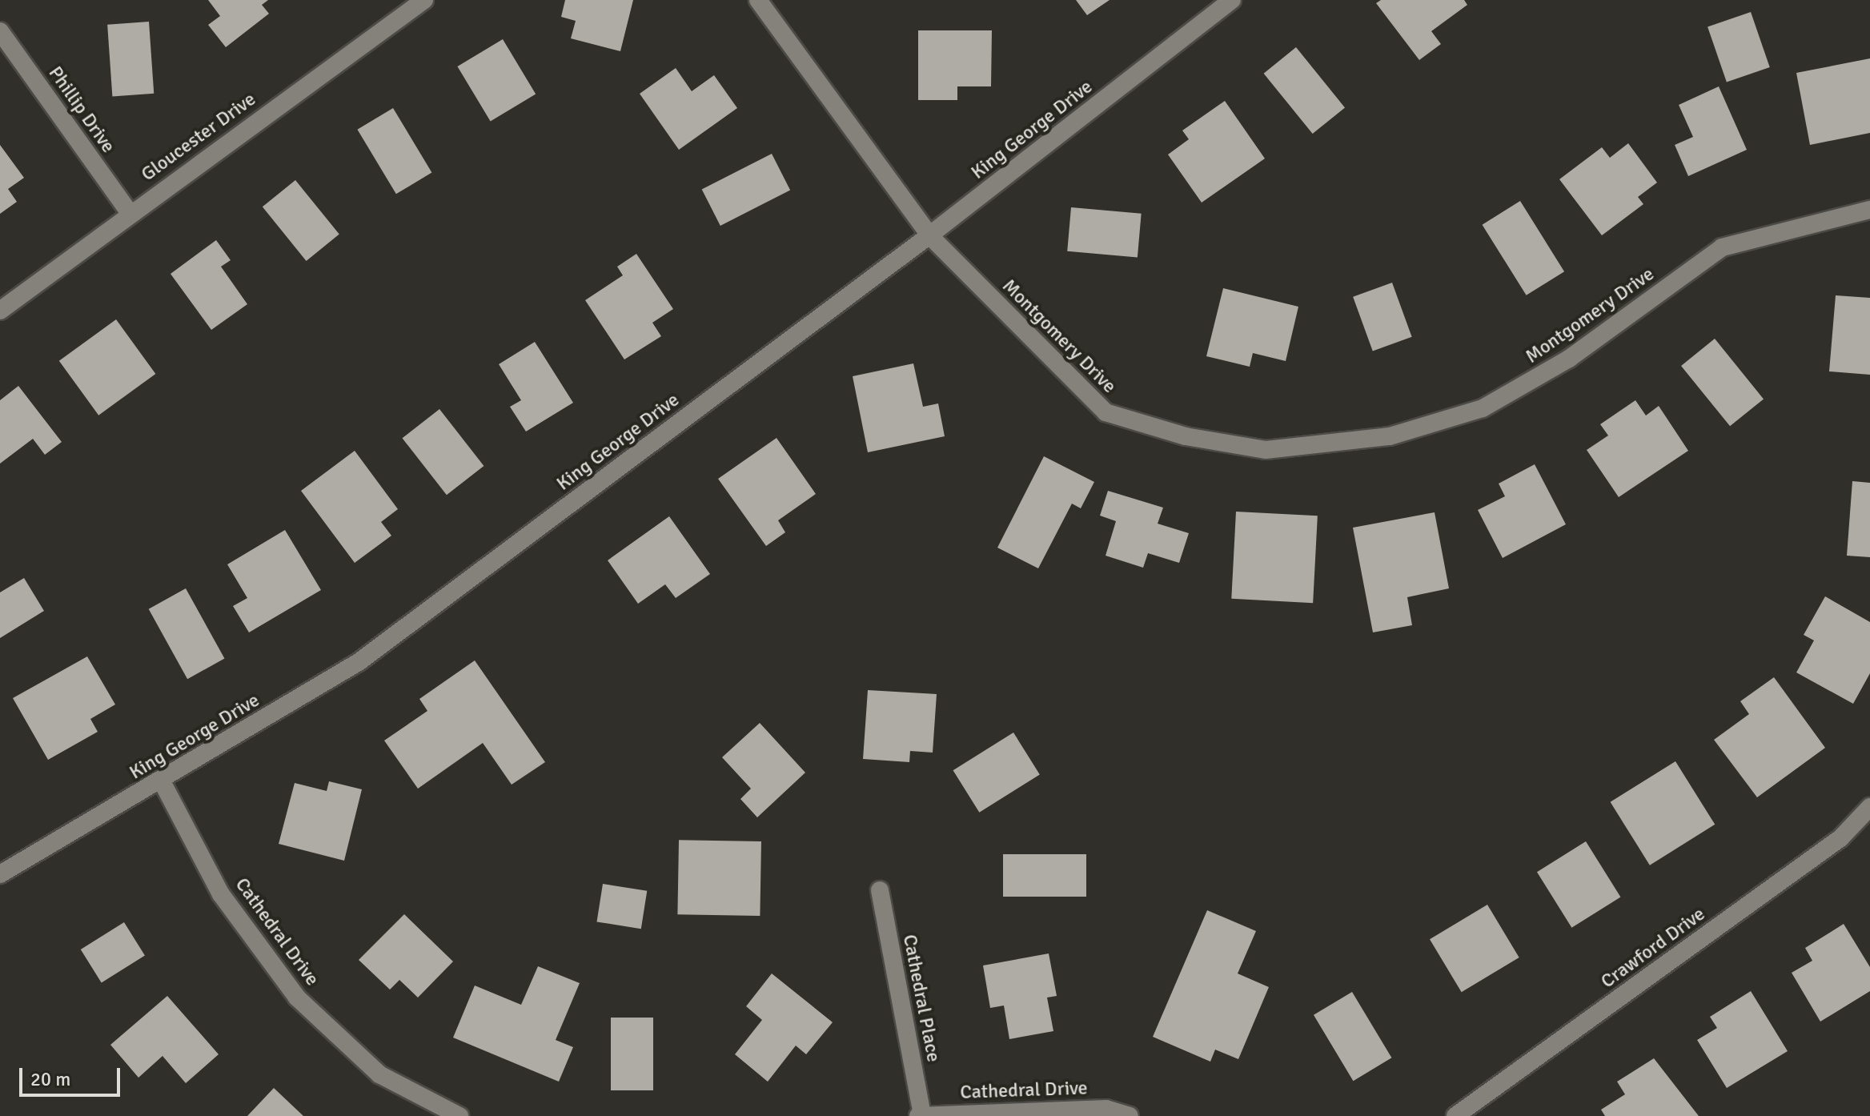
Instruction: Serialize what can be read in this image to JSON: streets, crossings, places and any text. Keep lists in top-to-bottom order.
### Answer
{
  "streets": {
    "street": [
      "Phillip Drive",
      "King George Drive",
      "Gloucester Drive",
      "Montgomery Drive",
      "Cathedral Drive",
      "Crawford Drive",
      "Cathedral Place"
    ]
  },
  "crossings": [
    ["Phillip Drive", "Gloucester Drive"],
    ["King George Drive", "Montgomery Drive"],
    ["King George Drive", "Cathedral Drive"],
    ["Cathedral Drive", "Cathedral Place"]
  ],
  "scale_bar": "20 m"
}
